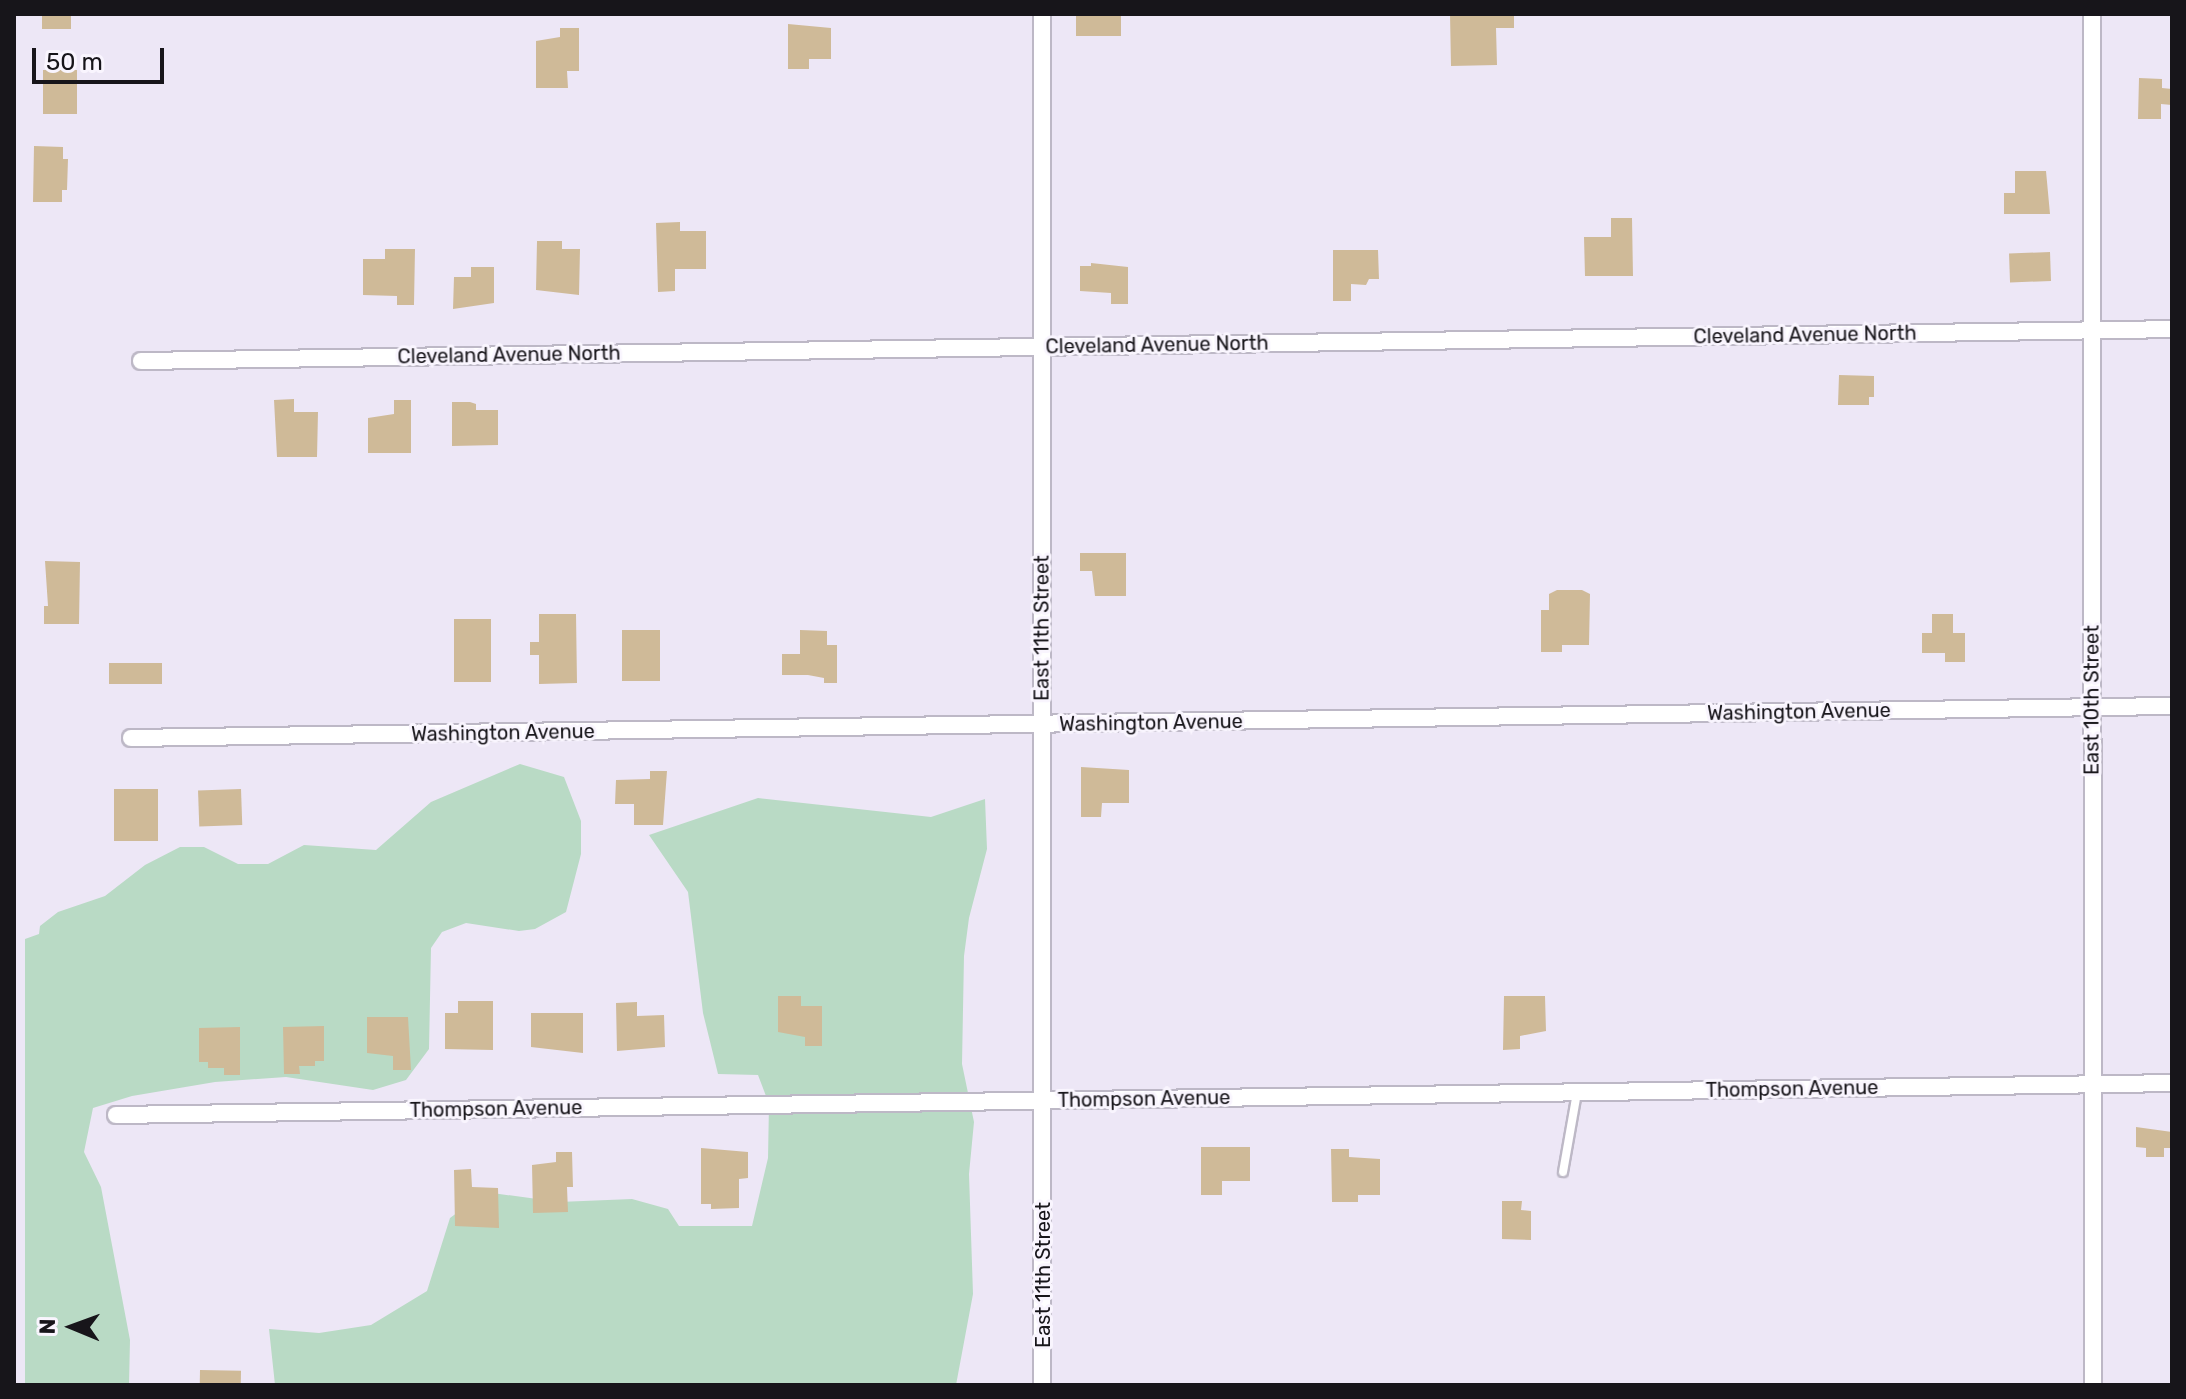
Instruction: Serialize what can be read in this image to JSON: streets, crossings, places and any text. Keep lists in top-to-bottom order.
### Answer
{
  "streets": {
    "street": [
      "Cleveland Avenue North",
      "East 11th Street",
      "East 10th Street",
      "Washington Avenue",
      "Thompson Avenue"
    ]
  },
  "crossings": [
    ["Cleveland Avenue North", "East 11th Street"],
    ["Cleveland Avenue North", "East 10th Street"],
    ["East 11th Street", "Washington Avenue"],
    ["East 11th Street", "Thompson Avenue"],
    ["East 10th Street", "Washington Avenue"],
    ["East 10th Street", "Thompson Avenue"]
  ],
  "scale_bar": "50 m",
  "north": "left"
}
